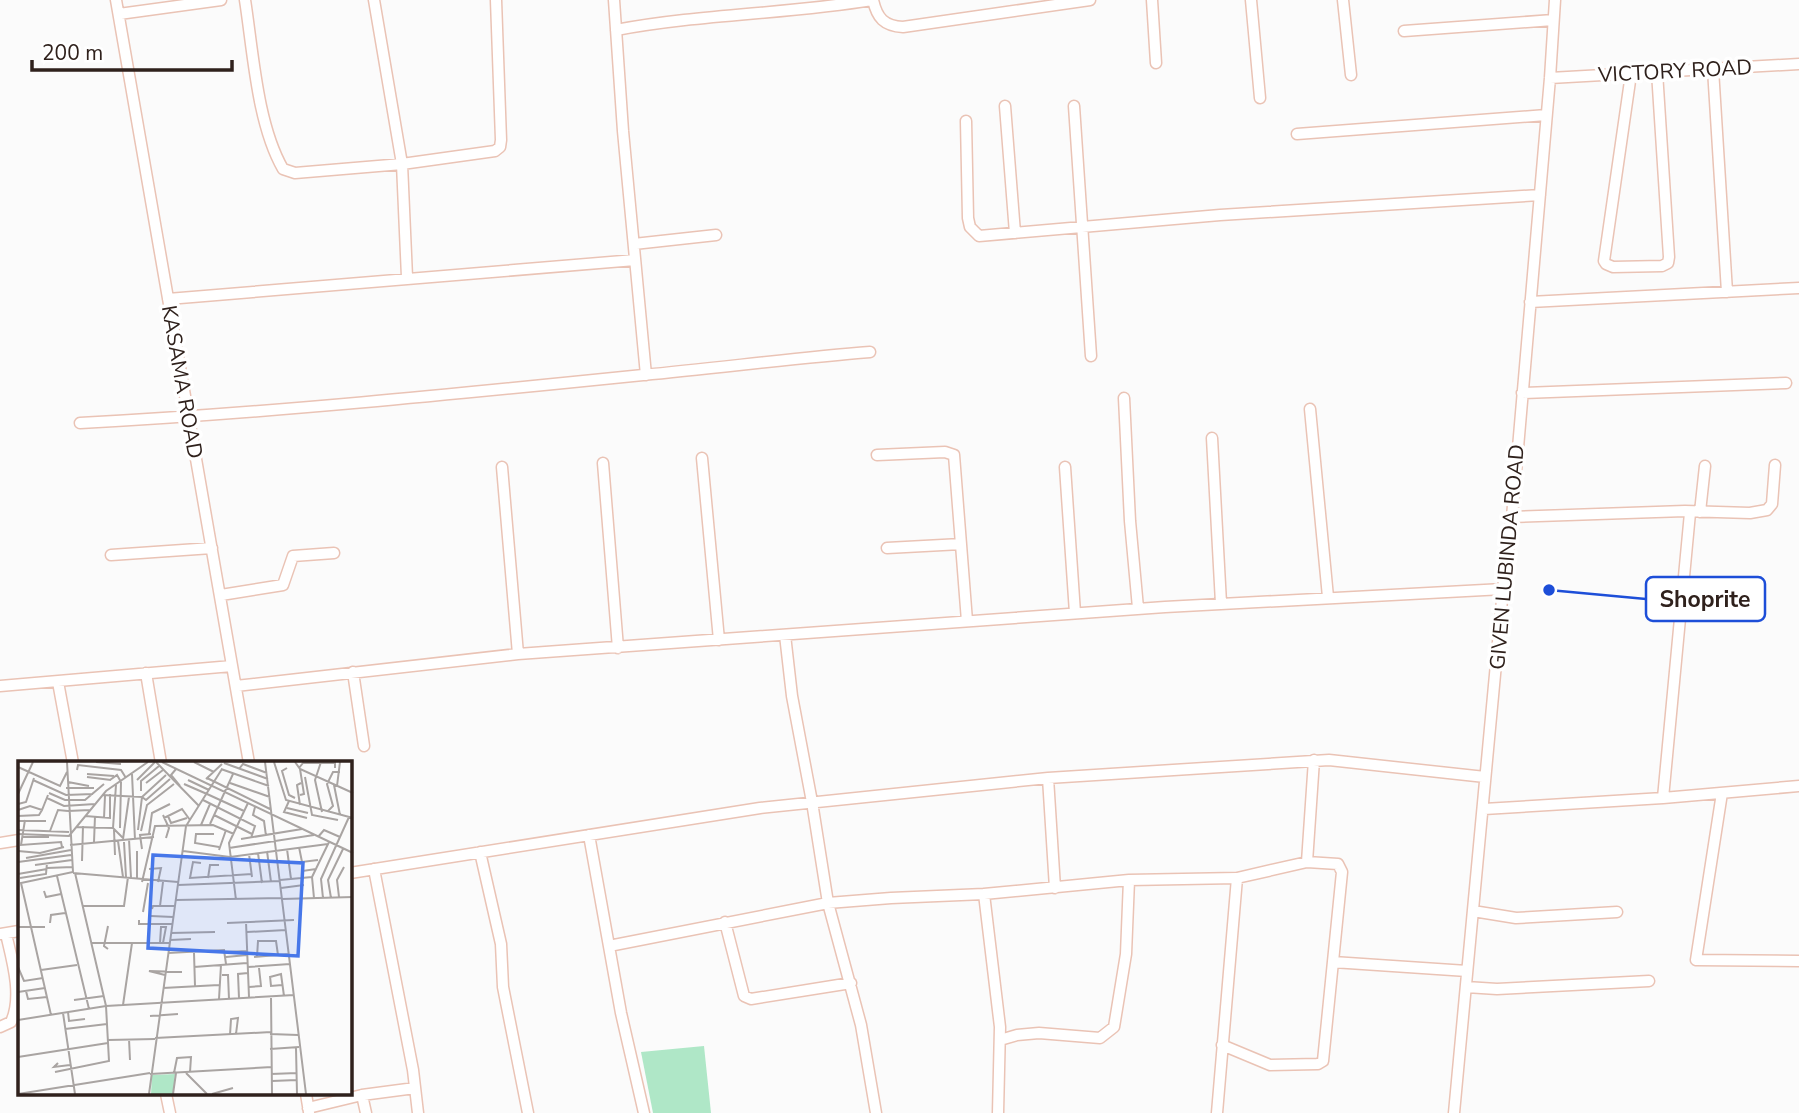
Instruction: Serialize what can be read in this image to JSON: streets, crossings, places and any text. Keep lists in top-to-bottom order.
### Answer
{
  "streets": {
    "street": ["VICTORY ROAD", "KASAMA ROAD", "GIVEN LUBINDA ROAD"]
  },
  "crossings": [
    ["VICTORY ROAD", "GIVEN LUBINDA ROAD"]
  ],
  "places": ["Shoprite"],
  "scale_bar": "200 m"
}
